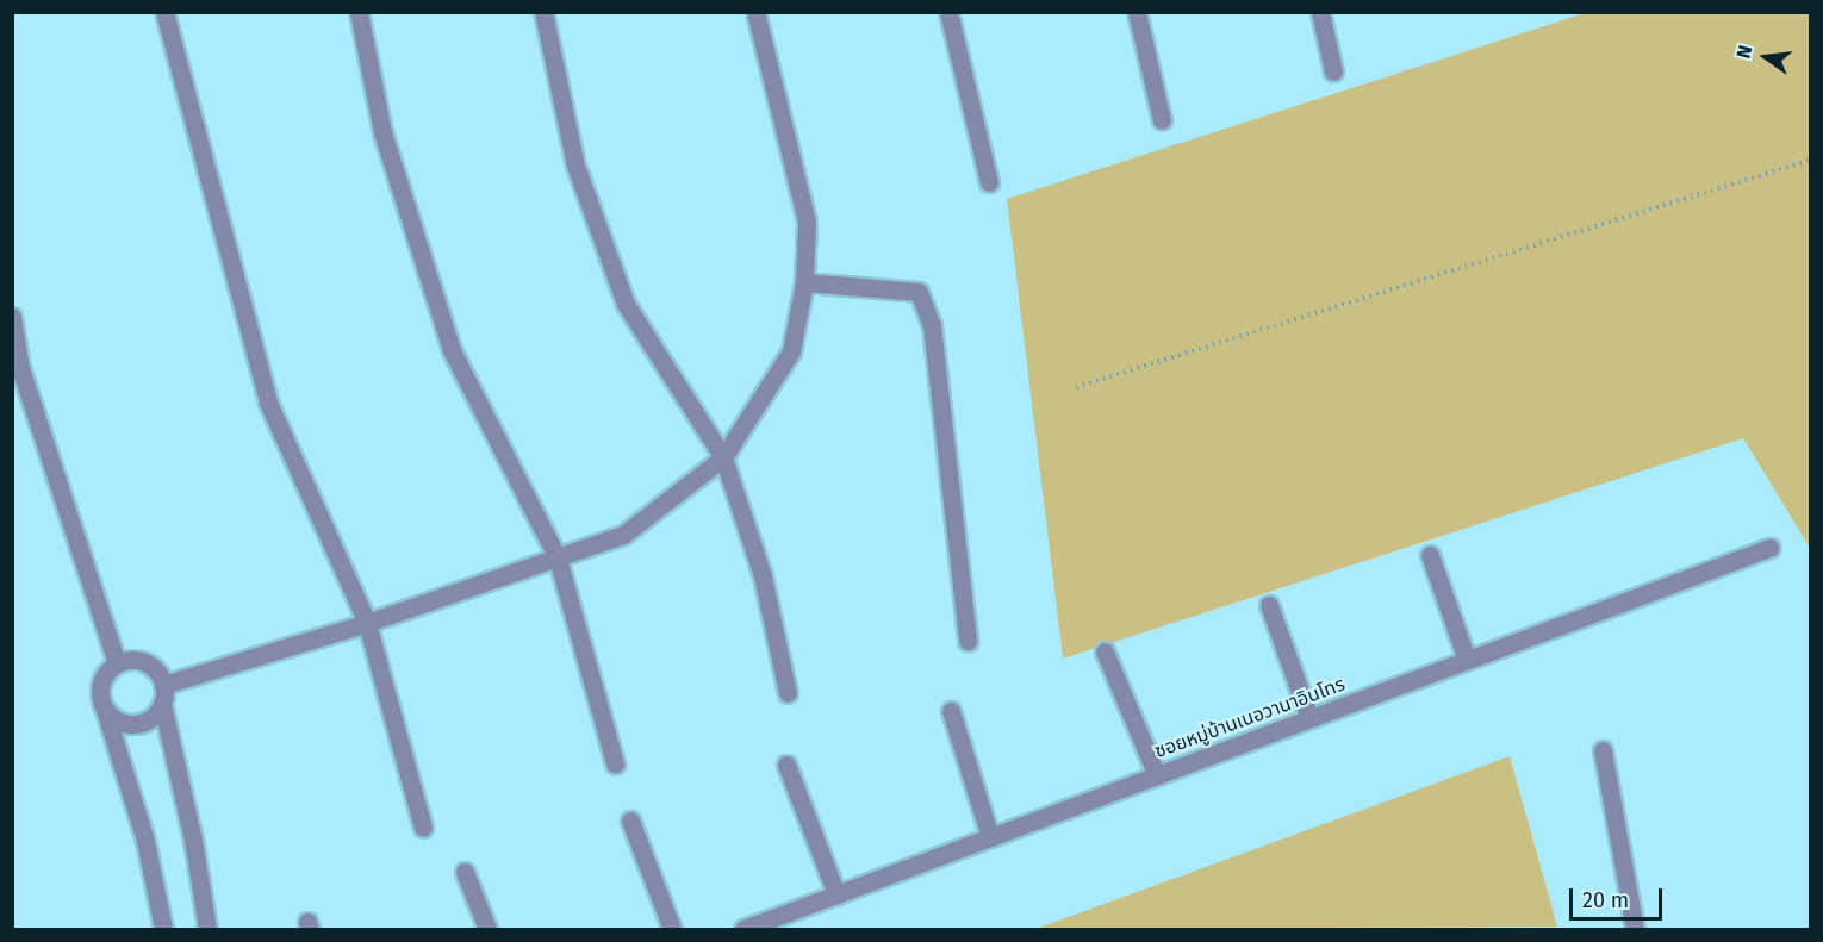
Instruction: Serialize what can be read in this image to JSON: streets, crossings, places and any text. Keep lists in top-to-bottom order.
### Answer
{
  "streets": {
    "street": ["ซอยหมู่บ้านเนอวานาอินโทร"]
  },
  "scale_bar": "20 m",
  "north": "left"
}
